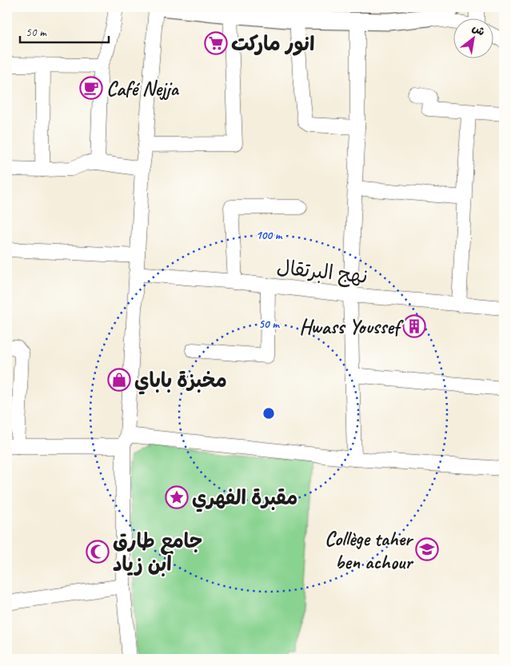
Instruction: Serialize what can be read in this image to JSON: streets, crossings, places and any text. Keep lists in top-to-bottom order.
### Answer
{
  "streets": {
    "street": ["نهج البرتقال"]
  },
  "places": {
    "supermarket": ["انور ماركت"],
    "cafe": ["Café Nejja"],
    "building": ["Hwass Youssef"],
    "shop": ["مخبزة باباي"],
    "place": ["مقبرة الفهري"],
    "school or university": ["Collège taher ben achour"],
    "mosque": ["جامع طارق ابن زياد"]
  },
  "scale_bar": "50 m",
  "north": "top right",
  "rings": ["100 m", "50 m"]
}
